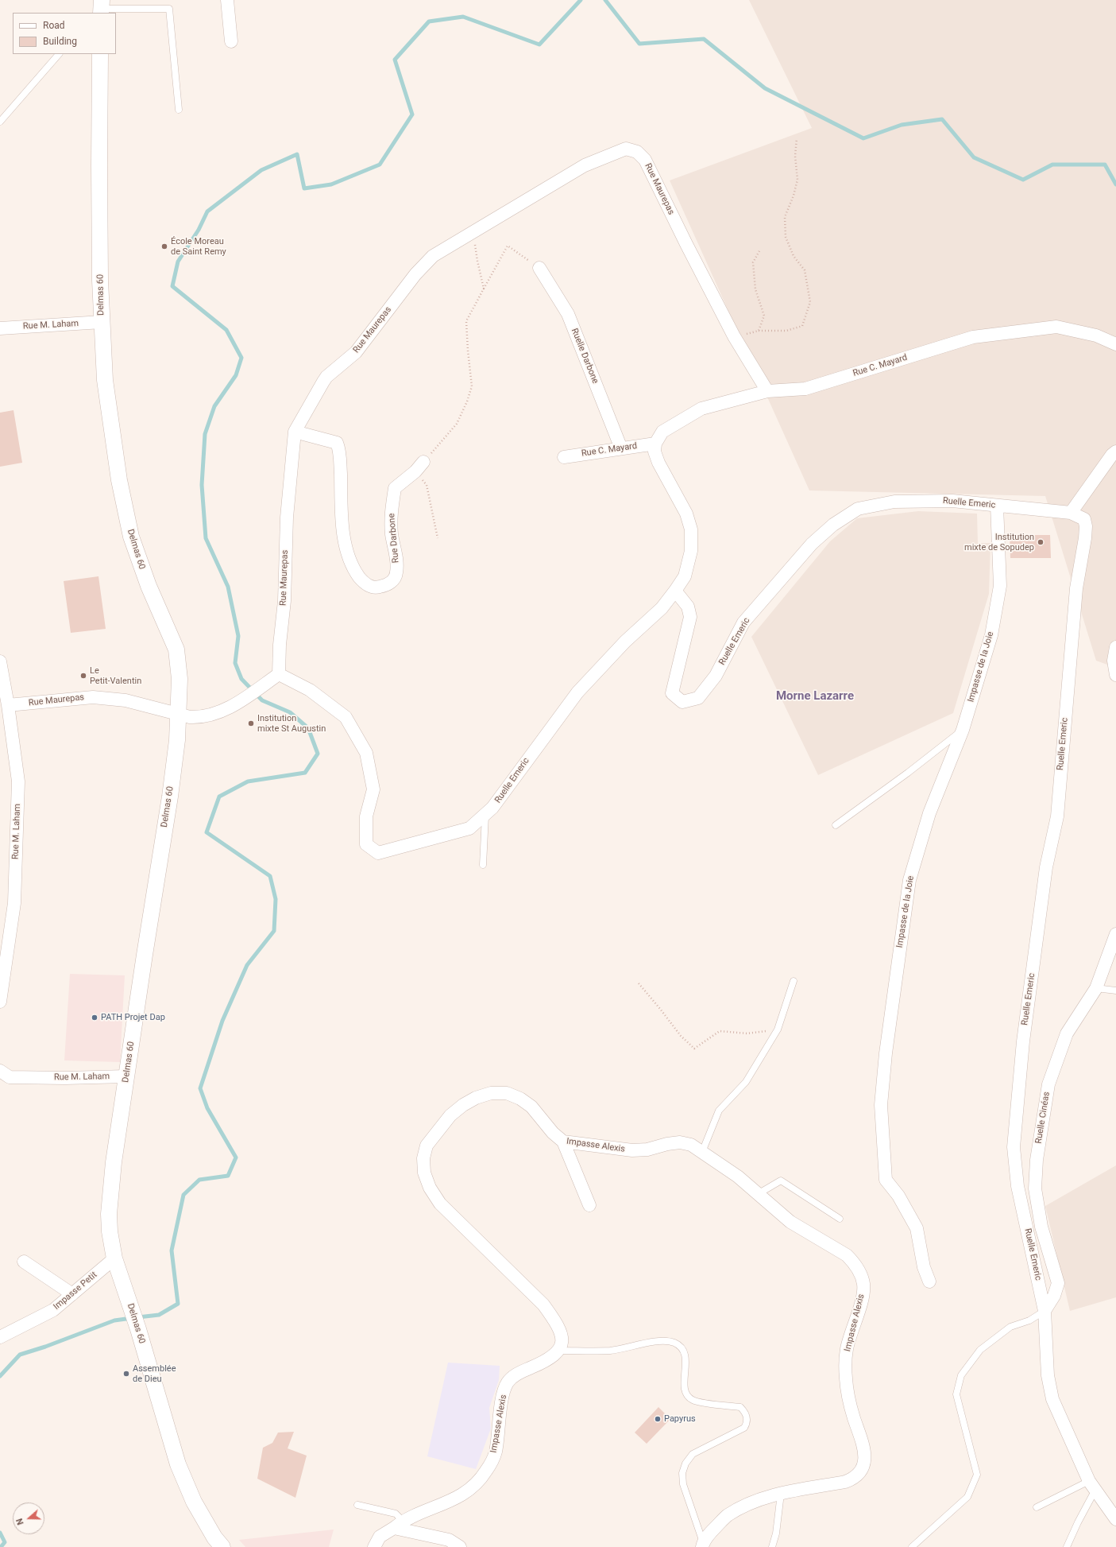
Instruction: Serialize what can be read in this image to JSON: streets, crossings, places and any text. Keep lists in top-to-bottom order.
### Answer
{
  "streets": {
    "street": [
      "Rue Maurepas",
      "Delmas 60",
      "Rue M. Laham",
      "Ruelle Darbone",
      "Rue C. Mayard",
      "Ruelle Emeric",
      "Rue Darbone",
      "Impasse de la Joie",
      "Ruelle Cinéas",
      "Impasse Alexis",
      "Impasse Petit"
    ]
  },
  "crossings": [
    ["Rue Maurepas", "Delmas 60"],
    ["Rue Maurepas", "Rue M. Laham"],
    ["Rue Maurepas", "Rue C. Mayard"],
    ["Rue Maurepas", "Ruelle Emeric"],
    ["Rue Maurepas", "Rue Darbone"],
    ["Delmas 60", "Rue M. Laham"],
    ["Delmas 60", "Impasse Petit"],
    ["Ruelle Darbone", "Rue C. Mayard"],
    ["Ruelle Emeric", "Impasse de la Joie"],
    ["Ruelle Emeric", "Ruelle Cinéas"]
  ],
  "districts": ["Morne Lazarre"],
  "places": [
    "École Moreau de Saint Remy",
    "Institution mixte de Sopudep",
    "Le Petit-Valentin",
    "Institution mixte St Augustin",
    "PATH Projet Dap",
    "Assemblée de Dieu",
    "Papyrus"
  ],
  "legend": ["Road", "Building"],
  "north": "left"
}
